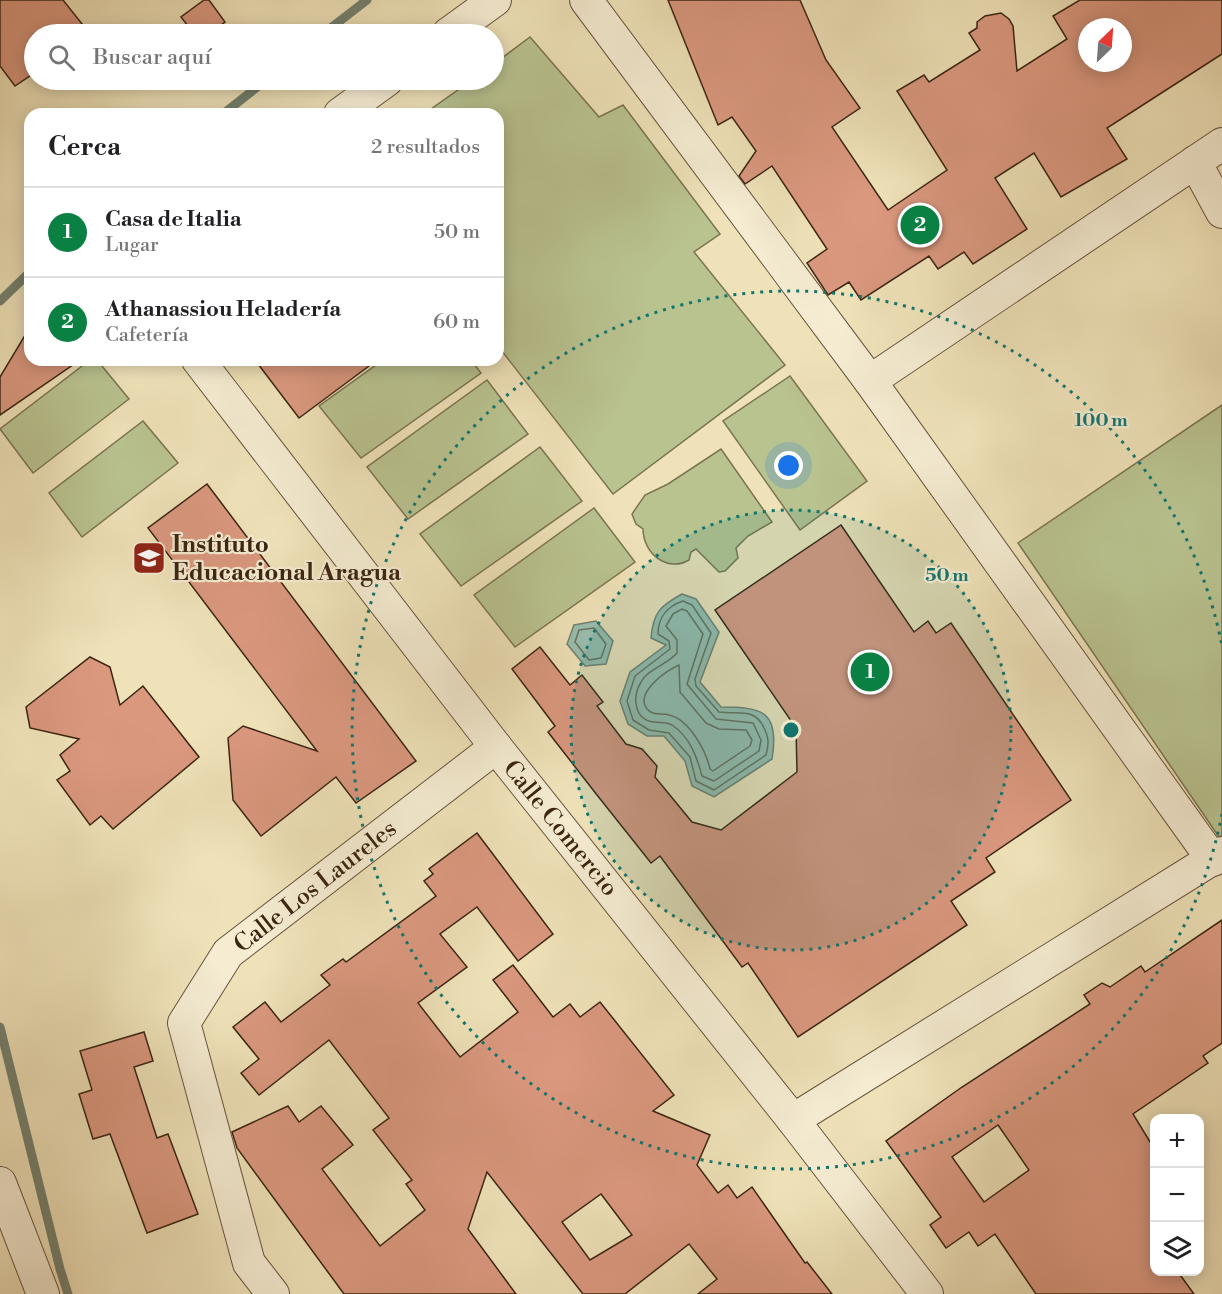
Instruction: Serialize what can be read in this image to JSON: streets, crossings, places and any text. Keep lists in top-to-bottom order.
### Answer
{
  "streets": {
    "street": ["Calle Comercio", "Calle Los Laureles"]
  },
  "crossings": [
    ["Calle Comercio", "Calle Los Laureles"]
  ],
  "places": {
    "school or university": ["Instituto Educacional Aragua"]
  },
  "north": "top right",
  "page": {
    "search": "Buscar aquí",
    "heading": ["Cerca", "2 resultados"],
    "list": [
      {
        "mark": "1",
        "name": "Casa de Italia",
        "note": "Lugar",
        "value": "50 m"
      },
      {
        "mark": "2",
        "name": "Athanassiou Heladería",
        "note": "Cafetería",
        "value": "60 m"
      }
    ],
    "pins": ["2", "1"],
    "map_buttons": ["+", "−"]
  },
  "rings": ["100 m", "50 m"]
}
